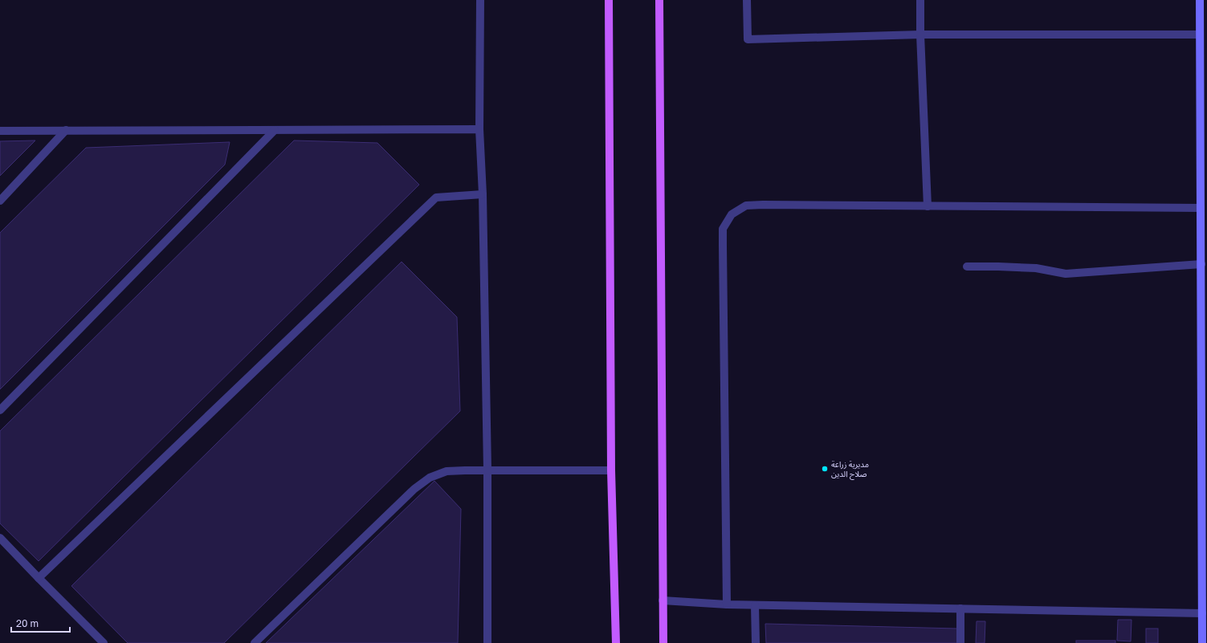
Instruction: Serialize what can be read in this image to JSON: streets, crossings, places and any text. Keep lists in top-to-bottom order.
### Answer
{
  "places": ["مديرية زراعة صلاح الدين"],
  "scale_bar": "20 m"
}
